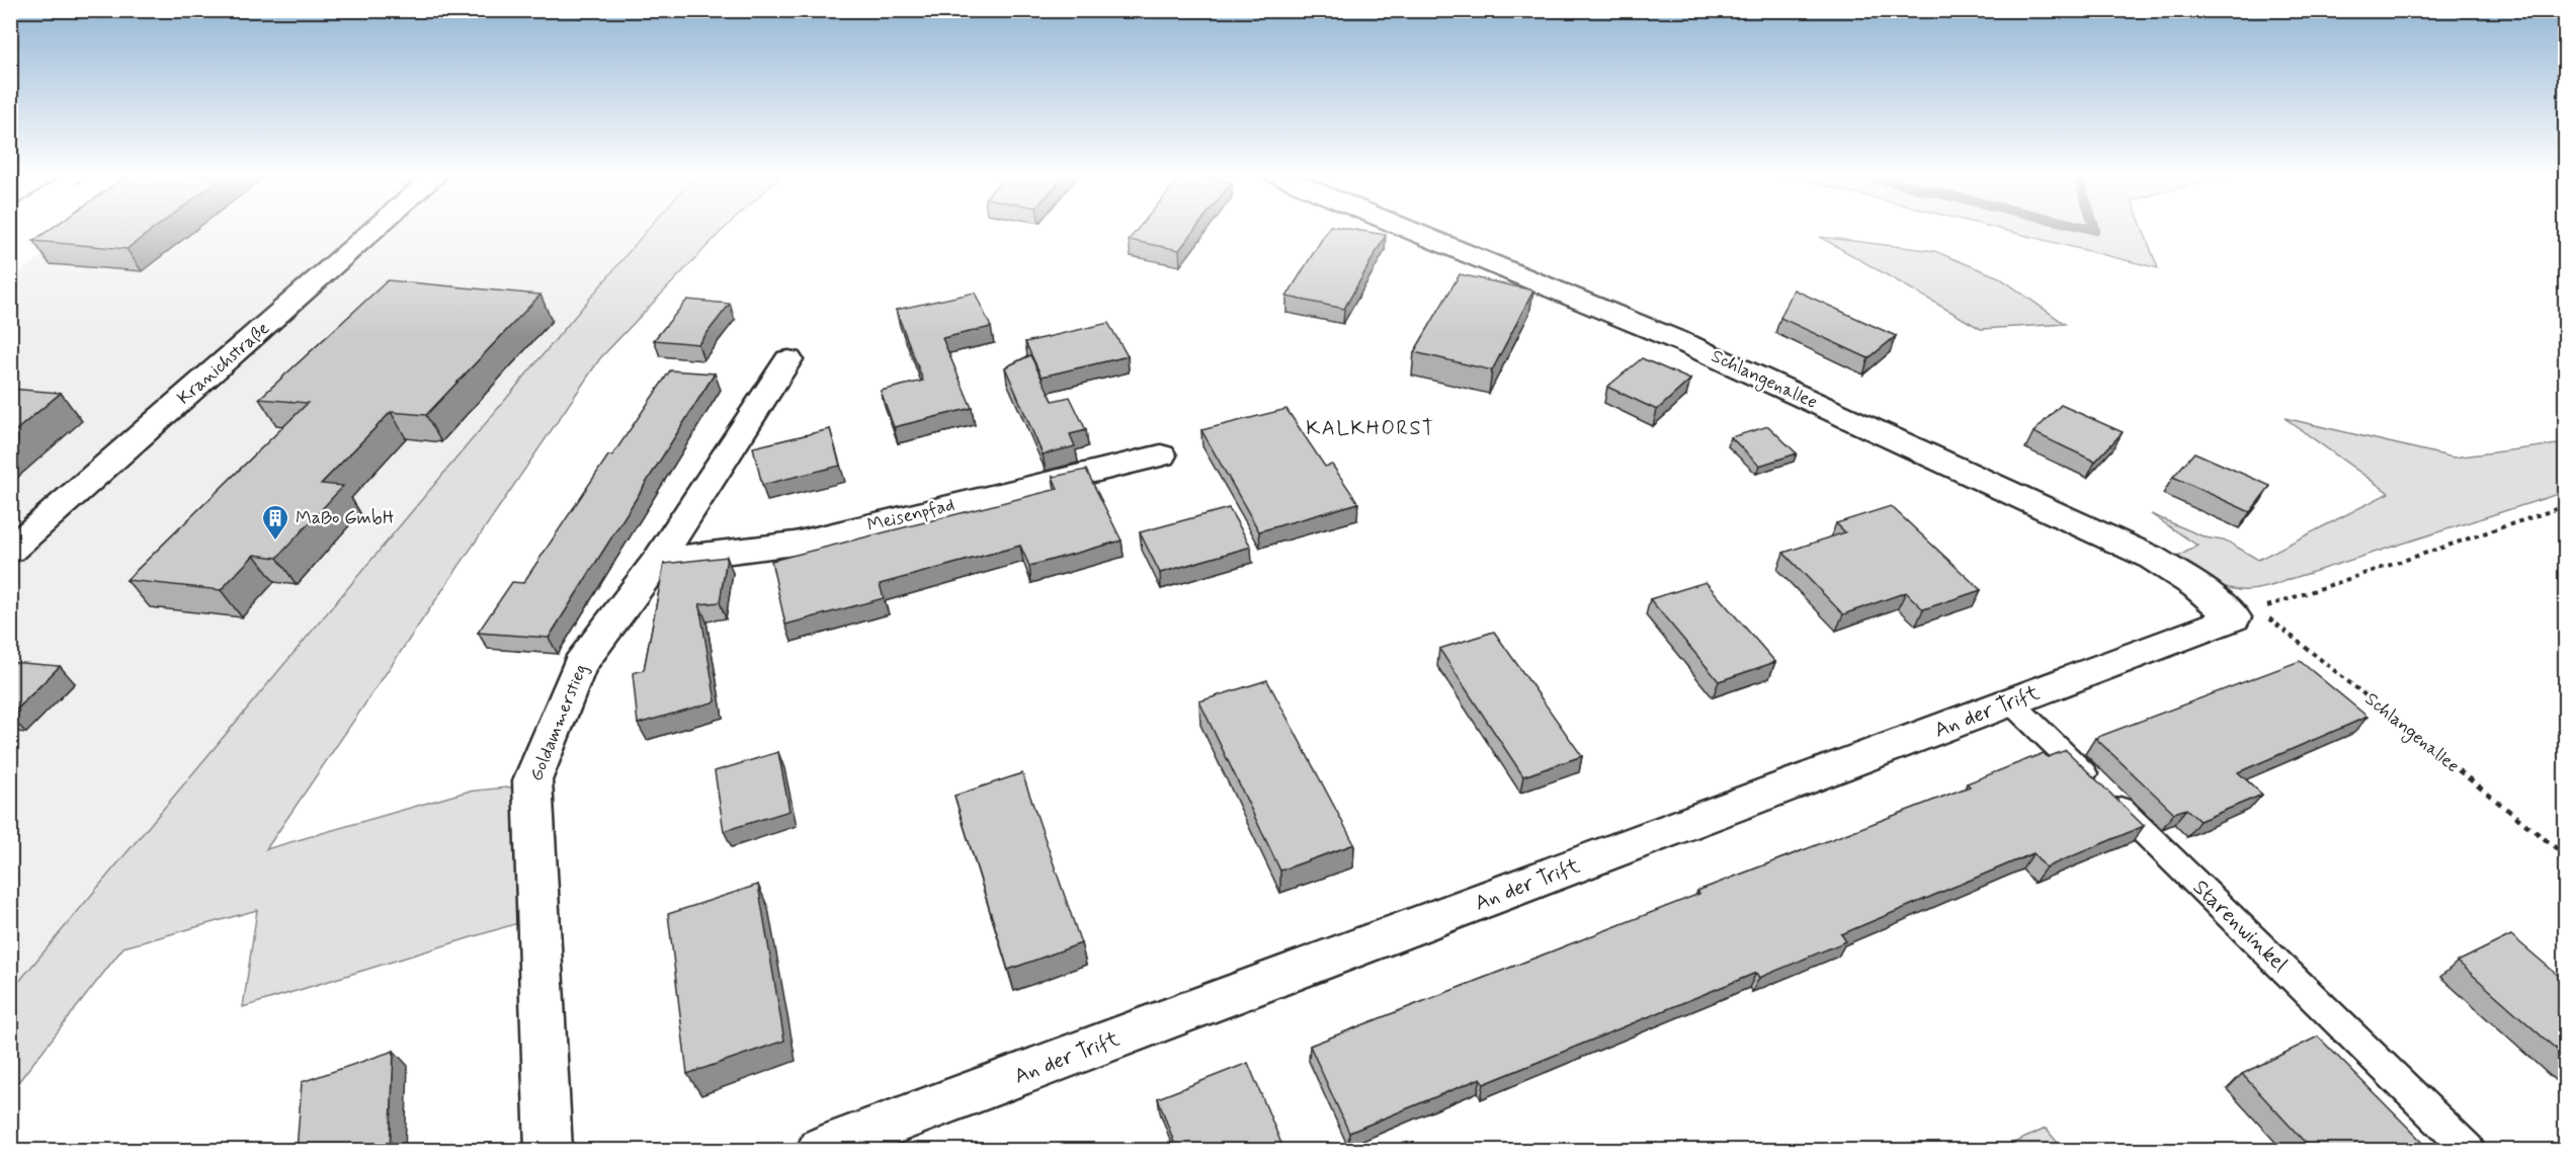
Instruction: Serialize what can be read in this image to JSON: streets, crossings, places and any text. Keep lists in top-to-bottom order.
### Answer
{
  "streets": {
    "street": [
      "Kranichstraße",
      "Schlangenallee",
      "Meisenpfad",
      "An der Trift",
      "Goldammerstieg"
    ],
    "lane": ["Starenwinkel"]
  },
  "crossings": [
    ["Schlangenallee", "An der Trift"],
    ["Meisenpfad", "Goldammerstieg"],
    ["An der Trift", "Starenwinkel"]
  ],
  "districts": ["KALKHORST"],
  "places": {
    "building": ["MaBo GmbH"]
  }
}
